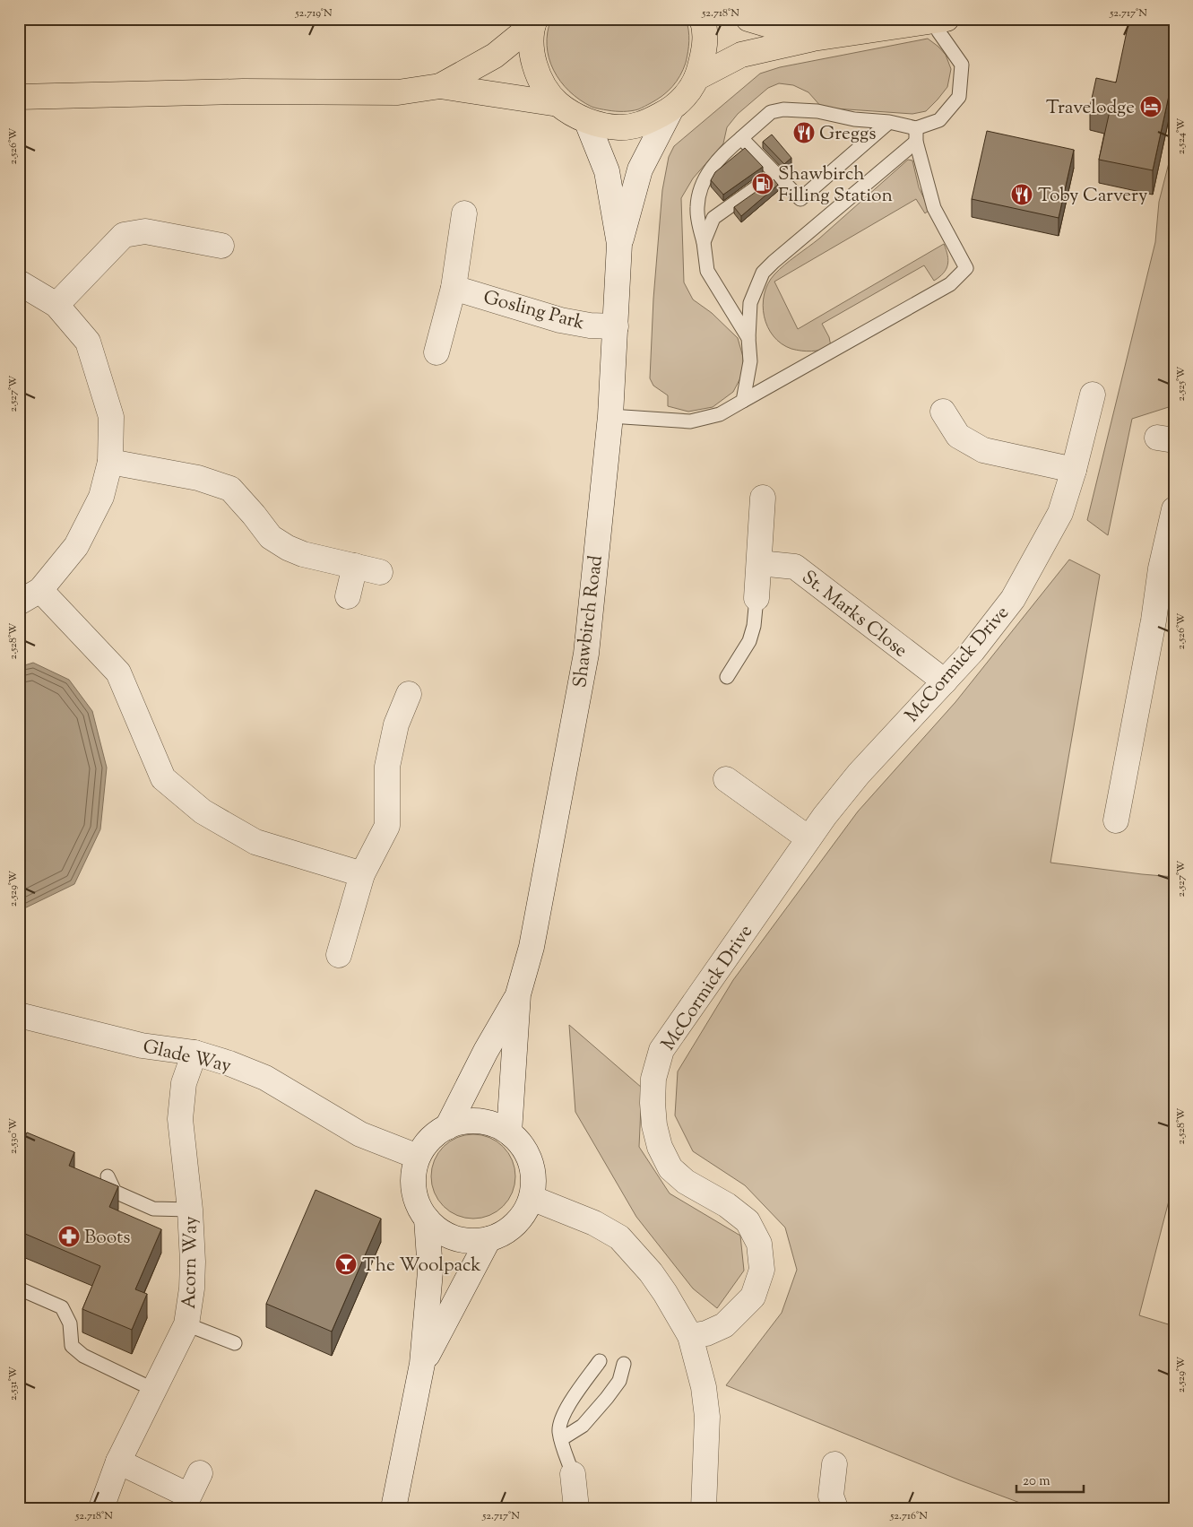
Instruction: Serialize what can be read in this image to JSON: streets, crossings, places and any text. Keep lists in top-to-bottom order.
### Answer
{
  "streets": {
    "street": [
      "Gosling Park",
      "St. Marks Close",
      "Shawbirch Road",
      "McCormick Drive",
      "Glade Way",
      "Acorn Way"
    ]
  },
  "crossings": [
    ["Gosling Park", "Shawbirch Road"],
    ["St. Marks Close", "McCormick Drive"],
    ["Shawbirch Road", "Glade Way"],
    ["Glade Way", "Acorn Way"]
  ],
  "places": {
    "hotel": ["Travelodge"],
    "restaurant": ["Greggs", "Toby Carvery"],
    "fuel station": ["Shawbirch Filling Station"],
    "pharmacy": ["Boots"],
    "bar": ["The Woolpack"]
  },
  "scale_bar": "20 m",
  "coordinates": [
    "52.719°N",
    "52.718°N",
    "52.717°N",
    "2.524°W",
    "2.526°W",
    "2.525°W",
    "2.527°W",
    "2.528°W",
    "2.529°W",
    "2.530°W",
    "2.531°W",
    "52.716°N"
  ]
}
